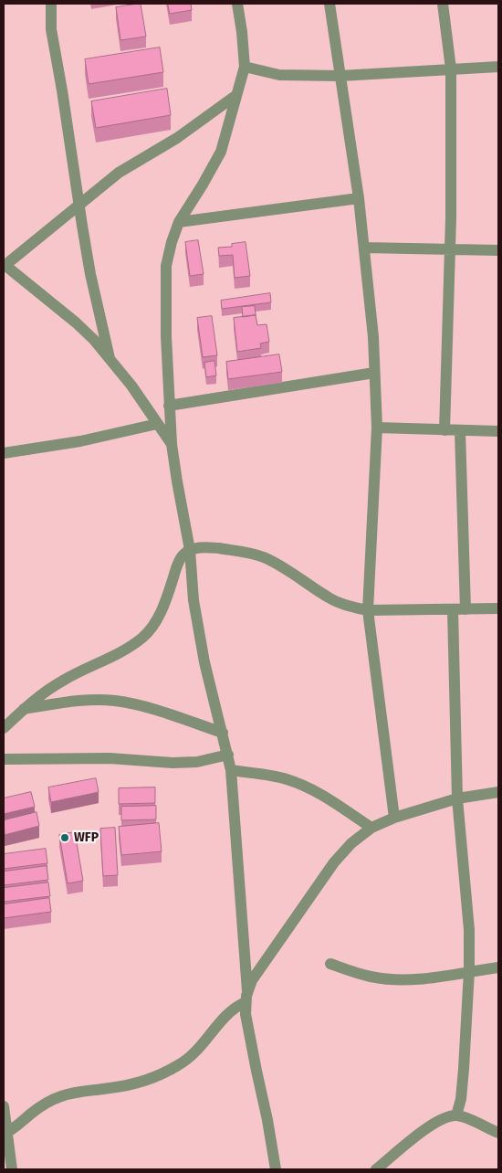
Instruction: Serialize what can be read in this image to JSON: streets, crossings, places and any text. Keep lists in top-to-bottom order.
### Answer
{
  "places": ["WFP"]
}
